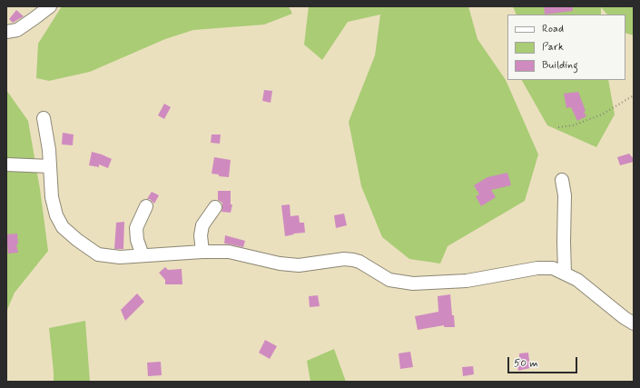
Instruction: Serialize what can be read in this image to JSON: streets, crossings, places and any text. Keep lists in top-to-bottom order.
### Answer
{
  "legend": ["Road", "Park", "Building"],
  "scale_bar": "50 m"
}
